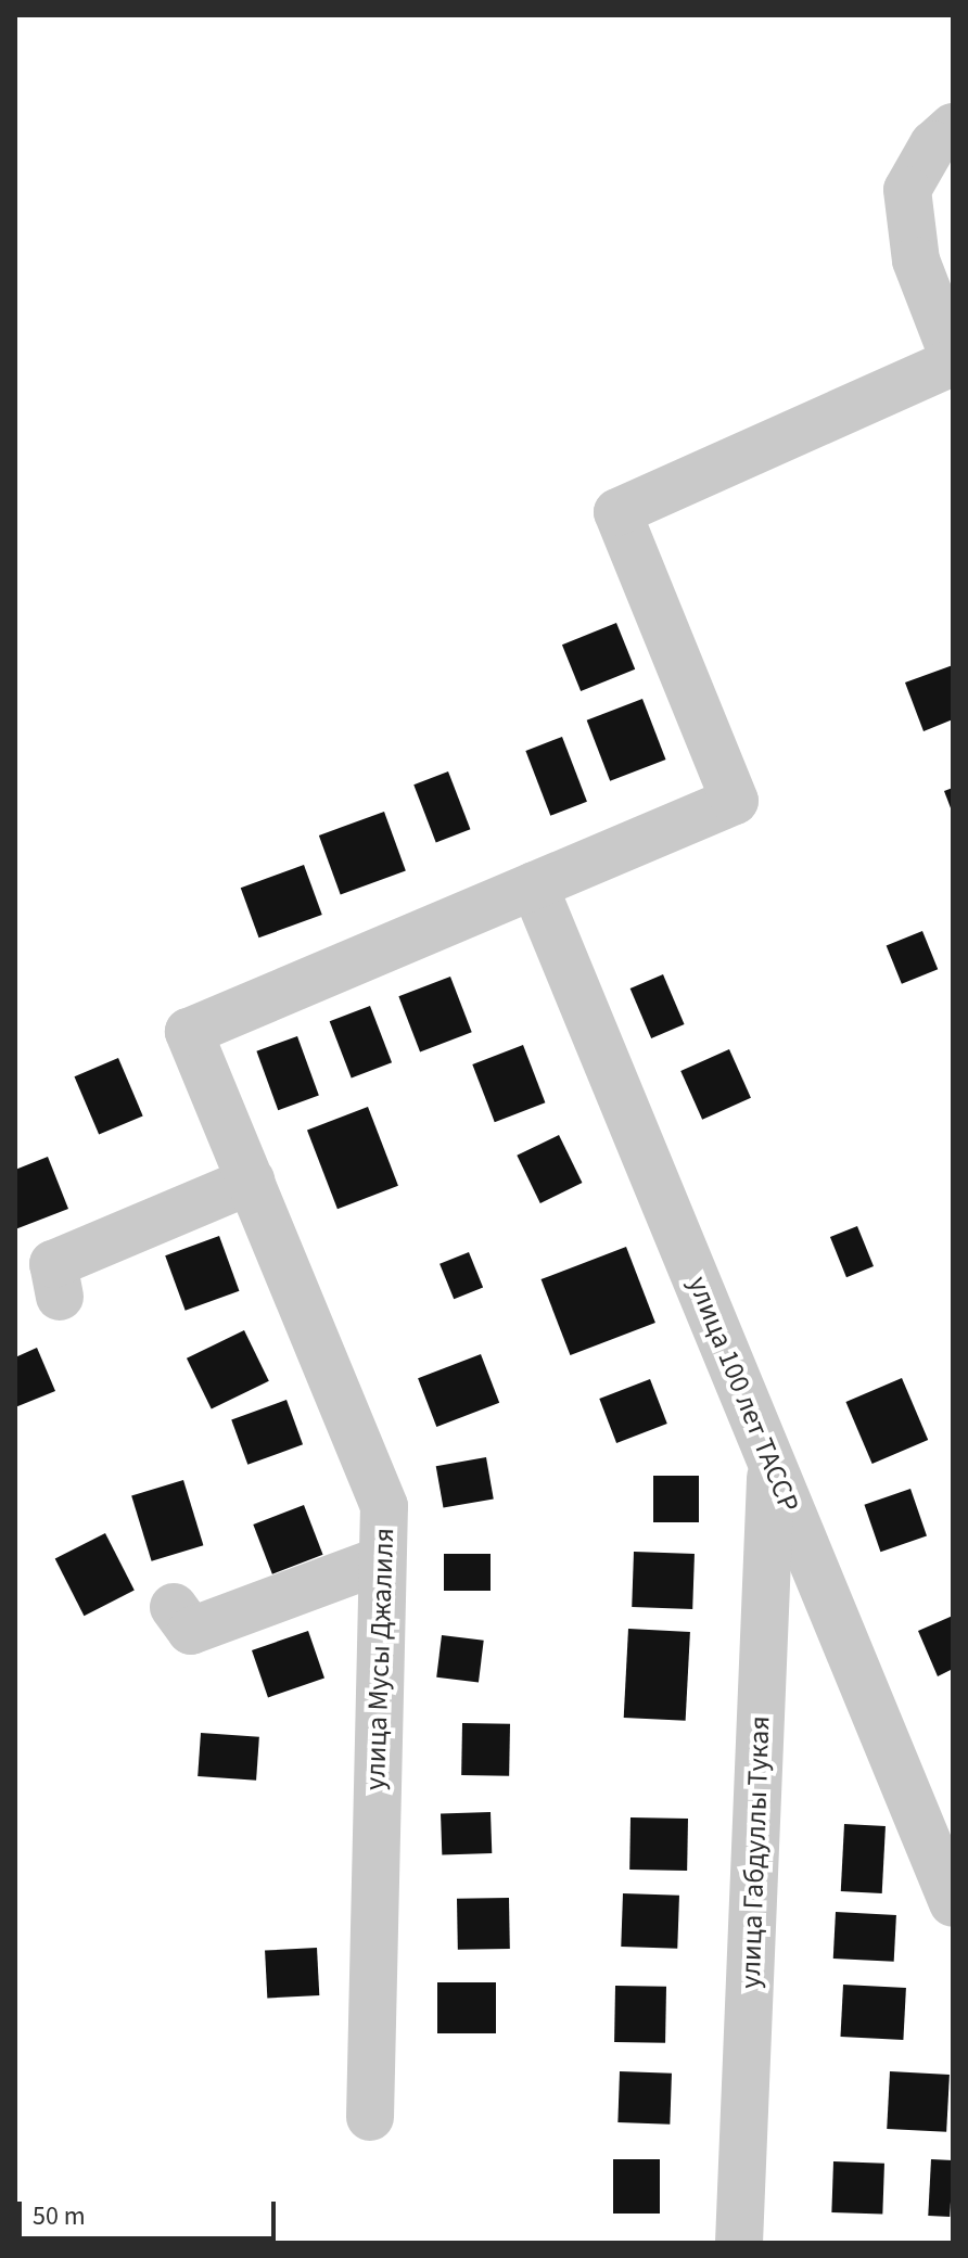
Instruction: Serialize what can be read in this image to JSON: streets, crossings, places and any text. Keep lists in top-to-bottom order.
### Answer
{
  "streets": {
    "street": ["улица 100 лет ТАССР", "улица Мусы Джалиля", "улица Габдуллы Тукая"]
  },
  "crossings": [
    ["улица 100 лет ТАССР", "улица Мусы Джалиля"],
    ["улица 100 лет ТАССР", "улица Габдуллы Тукая"]
  ],
  "scale_bar": "50 m"
}
